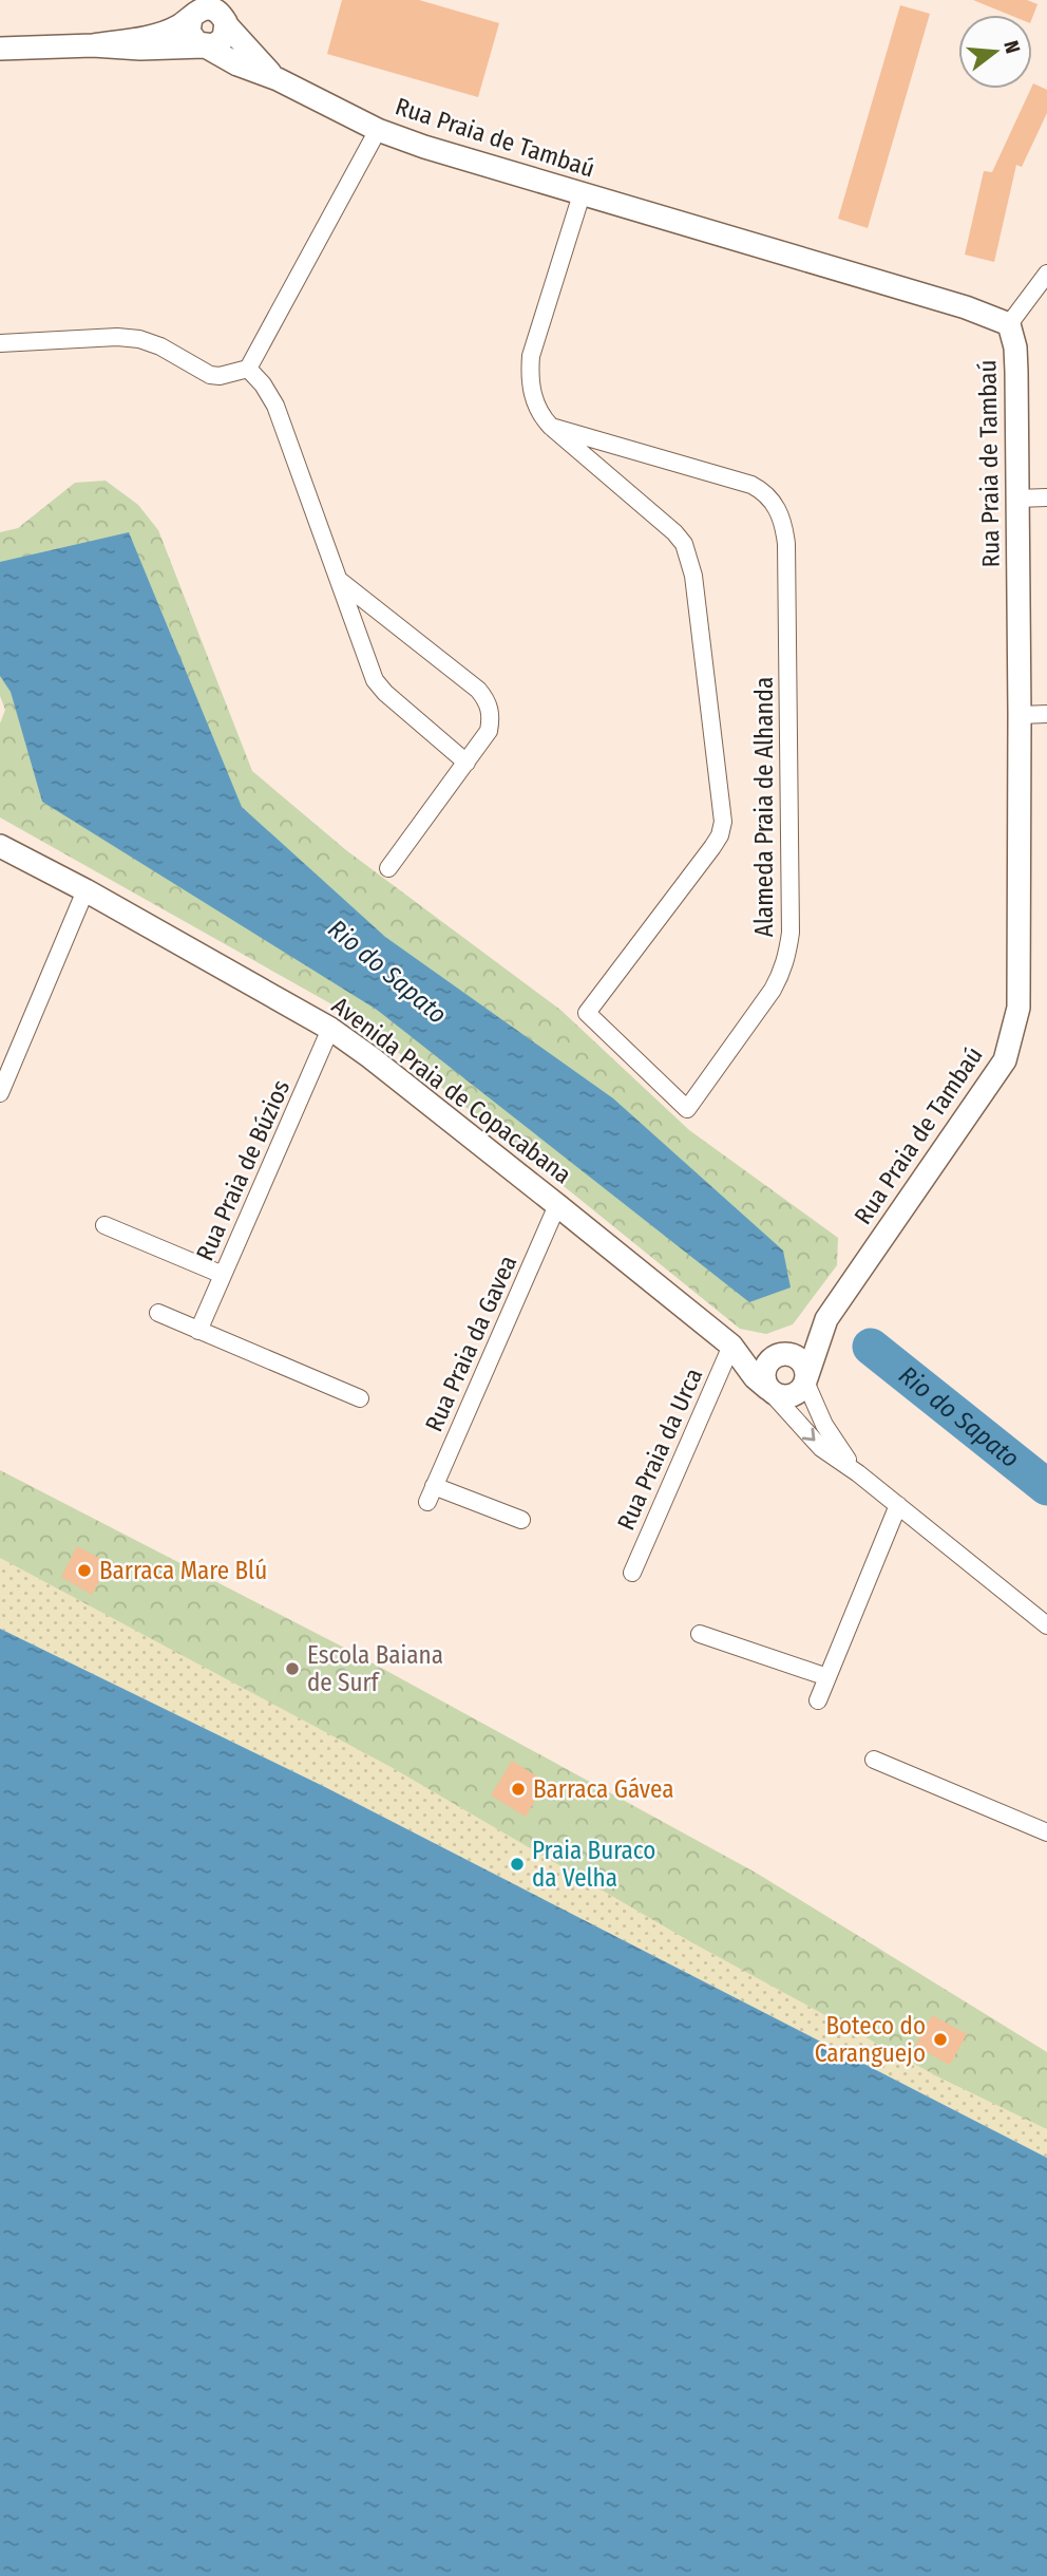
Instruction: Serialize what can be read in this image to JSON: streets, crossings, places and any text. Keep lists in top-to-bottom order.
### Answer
{
  "streets": {
    "street": [
      "Rua Praia de Tambaú",
      "Alameda Praia de Alhanda",
      "Avenida Praia de Copacabana",
      "Rua Praia de Búzios",
      "Rua Praia da Gavea",
      "Rua Praia da Urca"
    ]
  },
  "crossings": [
    ["Rua Praia de Tambaú", "Alameda Praia de Alhanda"],
    ["Rua Praia de Tambaú", "Avenida Praia de Copacabana"],
    ["Avenida Praia de Copacabana", "Rua Praia de Búzios"],
    ["Avenida Praia de Copacabana", "Rua Praia da Gavea"],
    ["Avenida Praia de Copacabana", "Rua Praia da Urca"]
  ],
  "water": ["Rio do Sapato"],
  "places": [
    "Barraca Mare Blú",
    "Escola Baiana de Surf",
    "Barraca Gávea",
    "Praia Buraco da Velha",
    "Boteco do Caranguejo"
  ],
  "north": "right"
}
